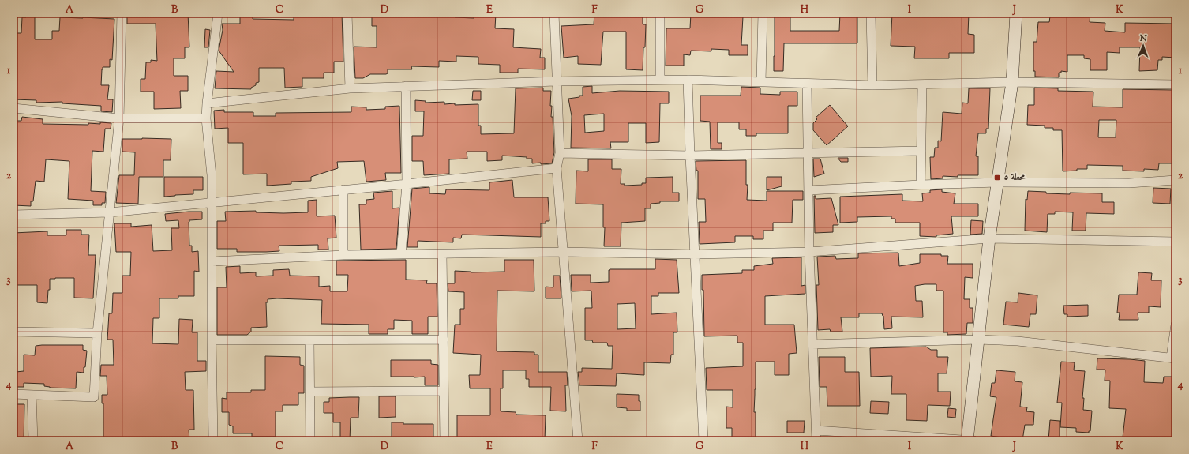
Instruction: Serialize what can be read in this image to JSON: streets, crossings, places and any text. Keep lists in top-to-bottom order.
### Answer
{
  "places": {
    "transit": ["محطة ٥"]
  },
  "north": "top",
  "grid": {
    "columns": [
      "A",
      "B",
      "C",
      "D",
      "E",
      "F",
      "G",
      "H",
      "I",
      "J",
      "K"
    ],
    "rows": [
      "1",
      "2",
      "3",
      "4"
    ]
  }
}
